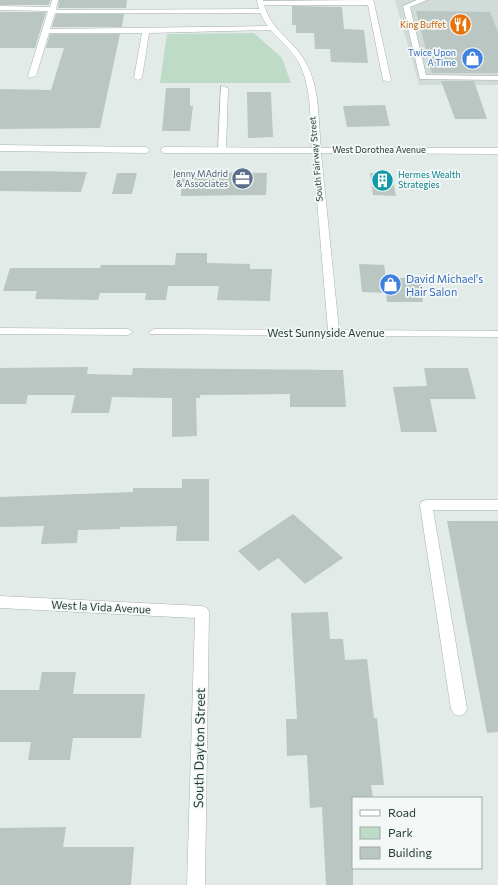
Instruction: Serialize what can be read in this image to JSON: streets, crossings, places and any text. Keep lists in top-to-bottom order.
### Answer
{
  "streets": {
    "street": [
      "West Dorothea Avenue",
      "South Fairway Street",
      "West Sunnyside Avenue",
      "West la Vida Avenue",
      "South Dayton Street"
    ]
  },
  "crossings": [
    ["West Dorothea Avenue", "South Fairway Street"],
    ["South Fairway Street", "West Sunnyside Avenue"],
    ["West la Vida Avenue", "South Dayton Street"]
  ],
  "places": {
    "restaurant": ["King Buffet"],
    "shop": ["Twice Upon A Time", "David Michael's Hair Salon"],
    "office": ["Jenny MAdrid & Associates"],
    "building": ["Hermes Wealth Strategies"]
  },
  "legend": ["Road", "Park", "Building"]
}
